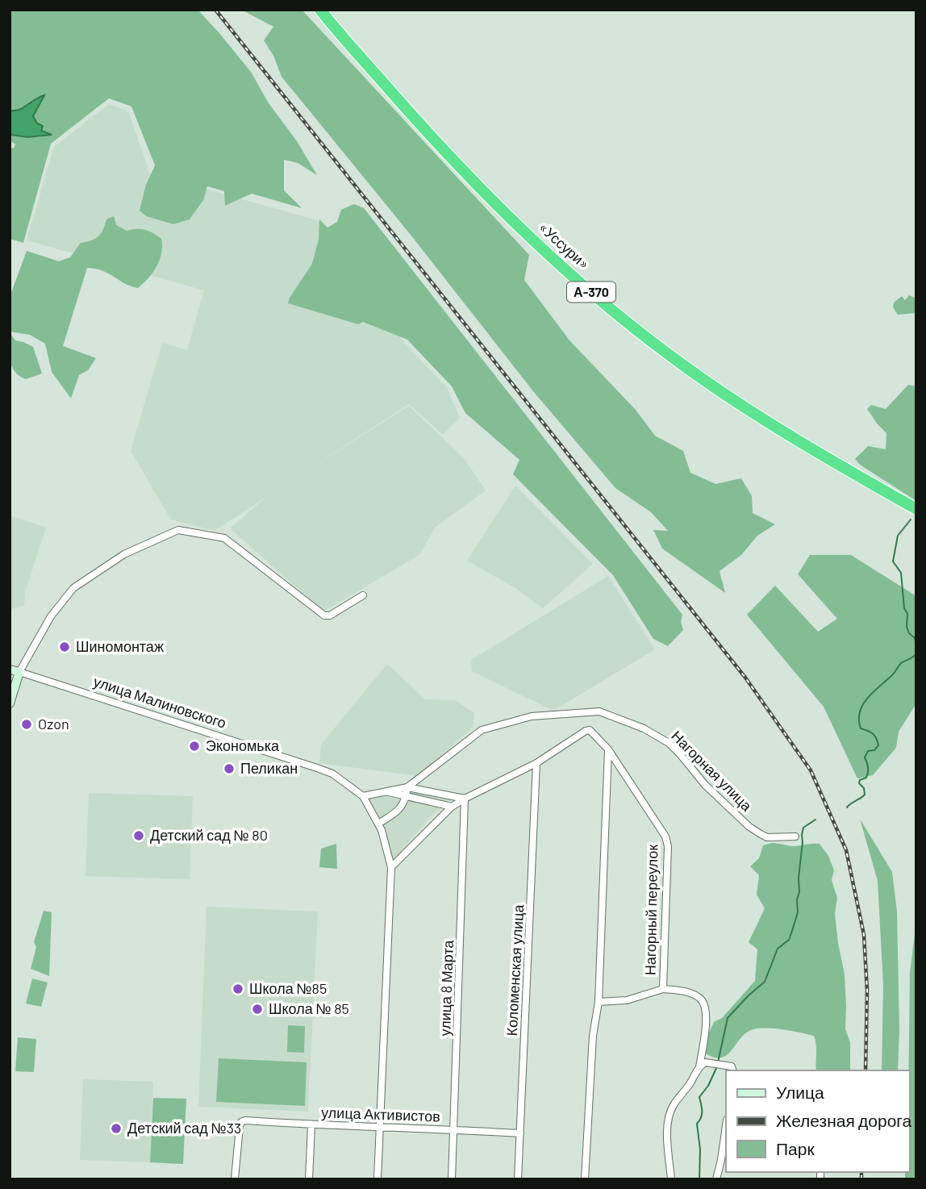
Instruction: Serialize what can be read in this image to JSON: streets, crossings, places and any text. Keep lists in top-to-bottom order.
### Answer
{
  "streets": {
    "highway": ["«Уссури»", "А-370"],
    "street": [
      "улица Малиновского",
      "Нагорная улица",
      "Нагорный переулок",
      "Коломенская улица",
      "улица 8 Марта",
      "улица Активистов"
    ]
  },
  "crossings": [
    ["улица Малиновского", "Нагорная улица"],
    ["улица Малиновского", "улица Активистов"],
    ["Нагорный переулок", "Коломенская улица"],
    ["Коломенская улица", "улица Активистов"],
    ["улица 8 Марта", "улица Активистов"]
  ],
  "places": [
    "Шиномонтаж",
    "Ozon",
    "Экономька",
    "Пеликан",
    "Детский сад № 80",
    "Школа №85",
    "Школа № 85",
    "Детский сад №33"
  ],
  "legend": ["Улица", "Железная дорога", "Парк"]
}
